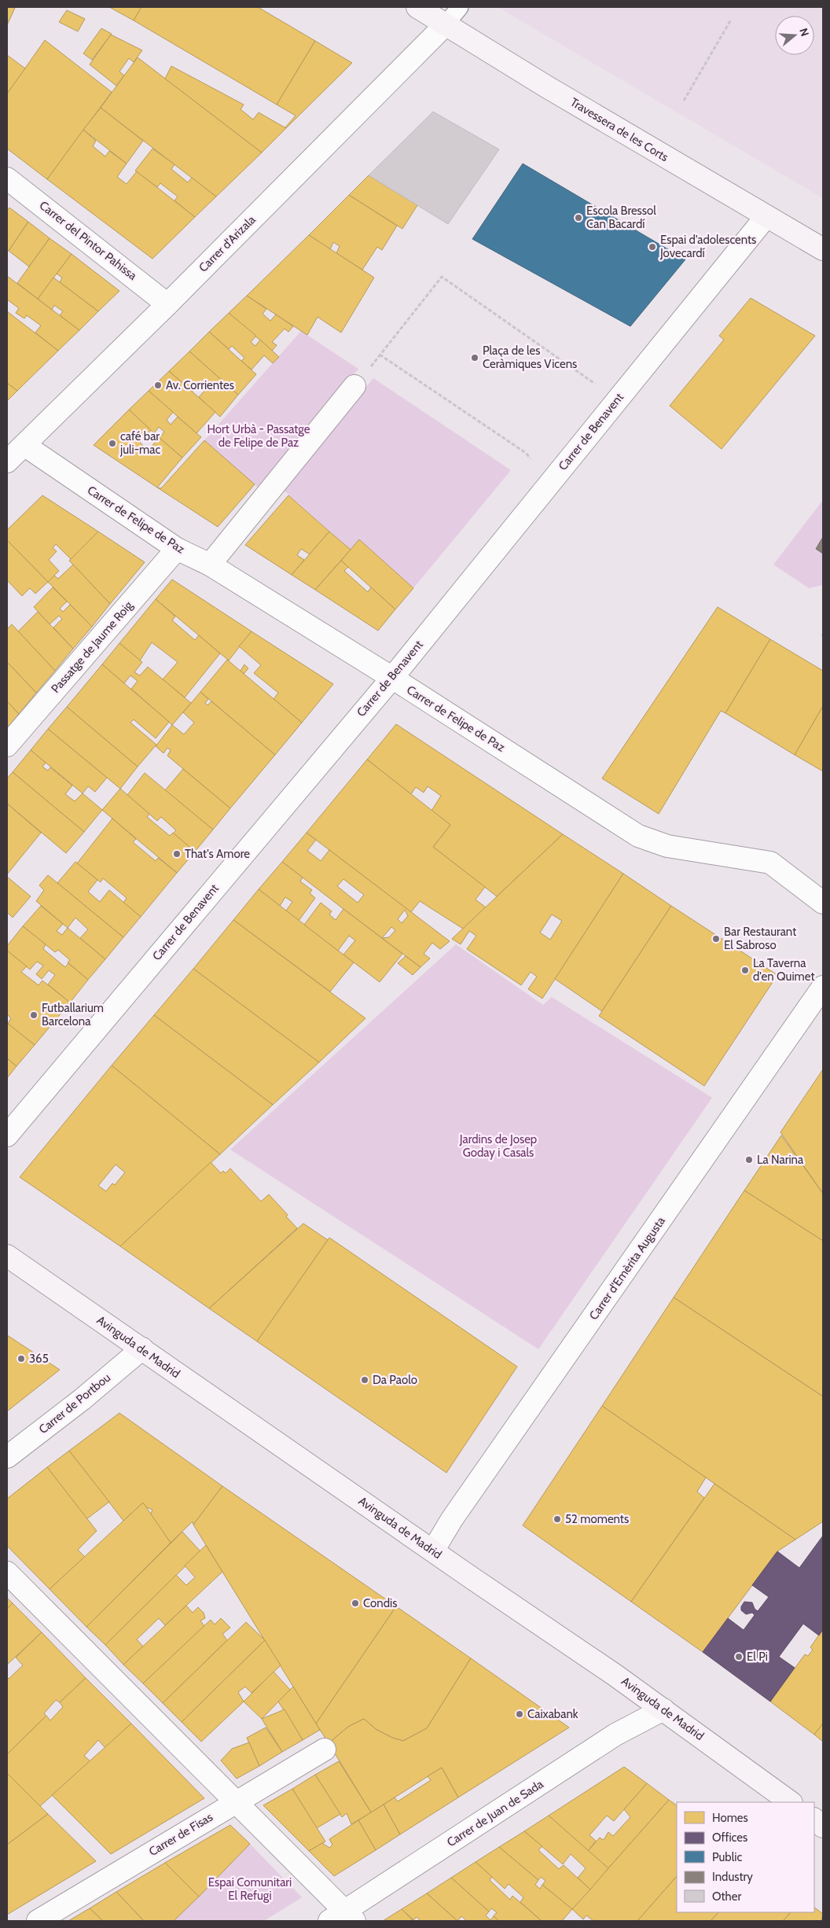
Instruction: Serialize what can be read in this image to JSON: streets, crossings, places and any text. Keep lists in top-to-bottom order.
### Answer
{
  "streets": {
    "main road": ["Travessera de les Corts", "Avinguda de Madrid"],
    "street": [
      "Carrer del Pintor Pahissa",
      "Carrer d'Arizala",
      "Carrer de Benavent",
      "Carrer de Felipe de Paz",
      "Passatge de Jaume Roig",
      "Carrer d'Emèrita Augusta",
      "Carrer de Portbou",
      "Carrer de Juan de Sada",
      "Carrer de Fisas"
    ]
  },
  "crossings": [
    ["Travessera de les Corts", "Carrer d'Arizala"],
    ["Travessera de les Corts", "Carrer de Benavent"],
    ["Carrer del Pintor Pahissa", "Carrer d'Arizala"],
    ["Carrer d'Arizala", "Carrer de Felipe de Paz"],
    ["Carrer de Benavent", "Carrer de Felipe de Paz"],
    ["Carrer de Felipe de Paz", "Passatge de Jaume Roig"],
    ["Carrer d'Emèrita Augusta", "Avinguda de Madrid"],
    ["Avinguda de Madrid", "Carrer de Portbou"],
    ["Avinguda de Madrid", "Carrer de Juan de Sada"]
  ],
  "parks": ["Hort Urbà - Passatge de Felipe de Paz", "Jardins de Josep Goday i Casals", "Espai Comunitari El Refugi"],
  "places": [
    "Escola Bressol Can Bacardí",
    "Espai d'adolescents Jovecardí",
    "Plaça de les Ceràmiques Vicens",
    "Av. Corrientes",
    "café bar juli-mac",
    "That's Amore",
    "Bar Restaurant El Sabroso",
    "La Taverna d'en Quimet",
    "Futballarium Barcelona",
    "La Narina",
    "365",
    "Da Paolo",
    "52 moments",
    "Condis",
    "El Pi",
    "Caixabank"
  ],
  "legend": [
    "Homes",
    "Offices",
    "Public",
    "Industry",
    "Other"
  ],
  "north": "right"
}
